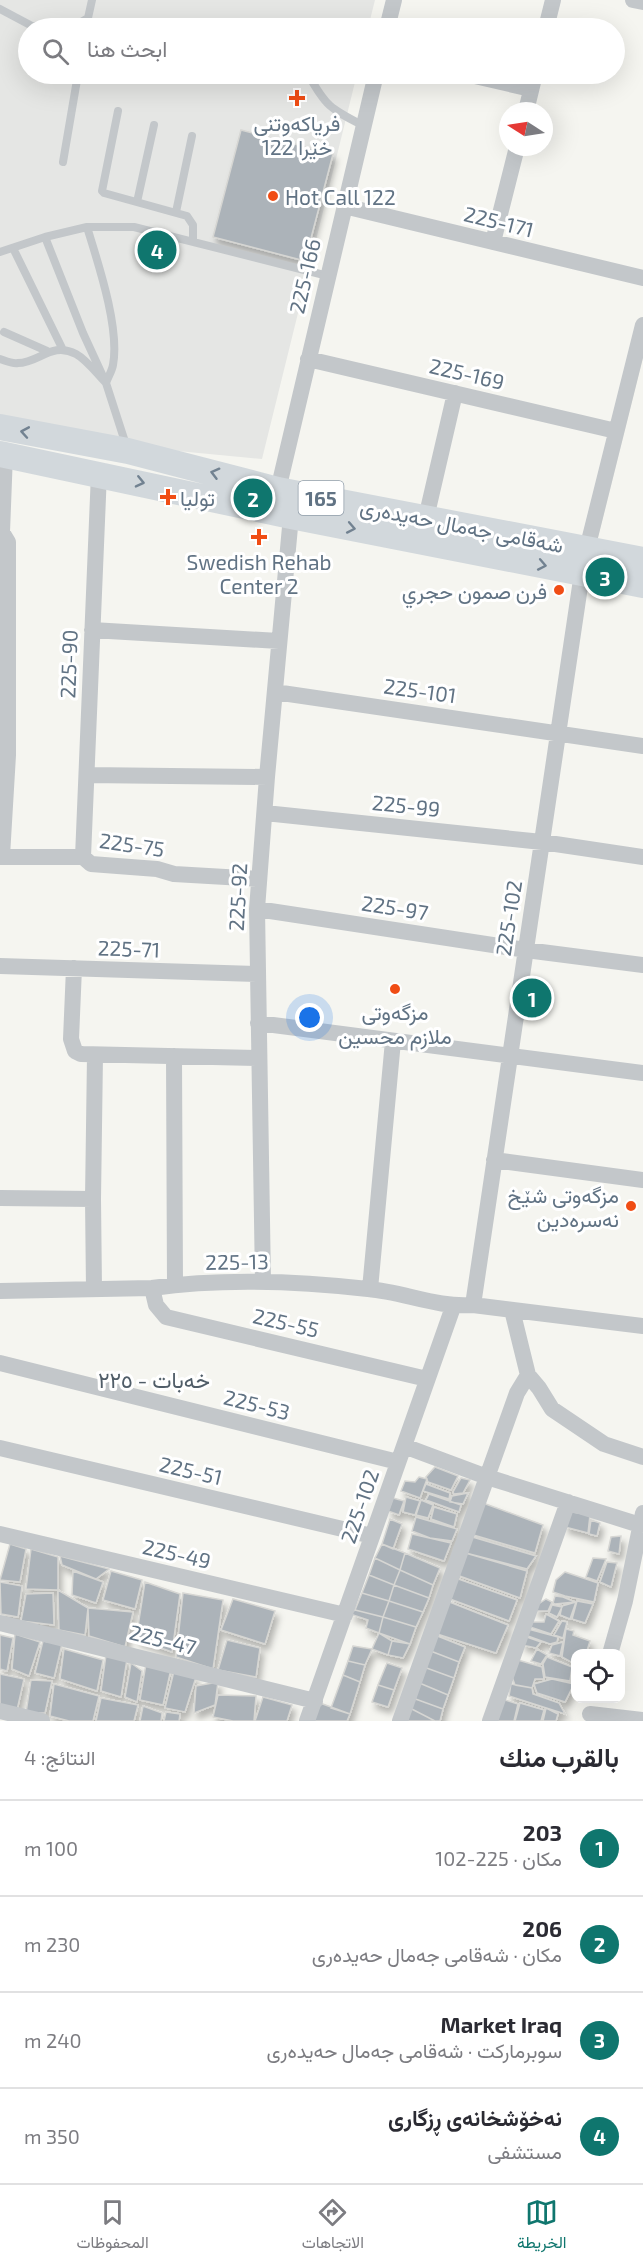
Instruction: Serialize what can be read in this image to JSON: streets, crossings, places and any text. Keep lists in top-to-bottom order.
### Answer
{
  "streets": {
    "main road": ["165", "شەقامی جەمال حەیدەری"],
    "street": [
      "225-171",
      "225-166",
      "225-169",
      "225-90",
      "225-101",
      "225-99",
      "225-75",
      "225-92",
      "225-97",
      "225-102",
      "225-71",
      "225-13",
      "225-55",
      "225-53",
      "225-51",
      "225-49",
      "225-47"
    ]
  },
  "crossings": [
    ["225-171", "225-166"],
    ["225-166", "225-169"],
    ["225-166", "شەقامی جەمال حەیدەری"],
    ["225-169", "225-102"],
    ["شەقامی جەمال حەیدەری", "225-90"],
    ["شەقامی جەمال حەیدەری", "225-92"],
    ["شەقامی جەمال حەیدەری", "225-102"],
    ["225-90", "225-75"],
    ["225-101", "225-92"],
    ["225-101", "225-102"],
    ["225-99", "225-92"],
    ["225-99", "225-102"],
    ["225-75", "225-92"],
    ["225-92", "225-97"],
    ["225-92", "225-71"],
    ["225-92", "225-13"],
    ["225-97", "225-102"],
    ["225-102", "225-13"],
    ["225-102", "225-55"],
    ["225-102", "225-53"],
    ["225-102", "225-51"],
    ["225-102", "225-49"],
    ["225-102", "225-47"],
    ["225-13", "225-55"]
  ],
  "districts": ["خەبات - ٢٢٥"],
  "places": {
    "health": ["فریاکەوتنی خێرا 122", "تولیا", "Swedish Rehab Center 2"],
    "other": [
      "Hot Call 122",
      "فرن صمون حجري",
      "مزگه‌وتی ملازم محسین",
      "مزگه‌وتی شێخ نه‌سرەدین"
    ]
  },
  "north": "left",
  "page": {
    "search": "ابحث هنا",
    "pins": [
      "4",
      "2",
      "3",
      "1"
    ],
    "heading": ["بالقرب منك", "النتائج: 4"],
    "list": [
      {
        "mark": "1",
        "name": "203",
        "note": "مكان · 225-102",
        "value": "100 m"
      },
      {
        "mark": "2",
        "name": "206",
        "note": "مكان · شەقامی جەمال حەیدەری",
        "value": "230 m"
      },
      {
        "mark": "3",
        "name": "Market Iraq",
        "note": "سوبرماركت · شەقامی جەمال حەیدەری",
        "value": "240 m"
      },
      {
        "mark": "4",
        "name": "نەخۆشخانەی ڕزگاری",
        "note": "مستشفى",
        "value": "350 m"
      }
    ],
    "nav": ["الخريطة", "الاتجاهات", "المحفوظات"]
  }
}
